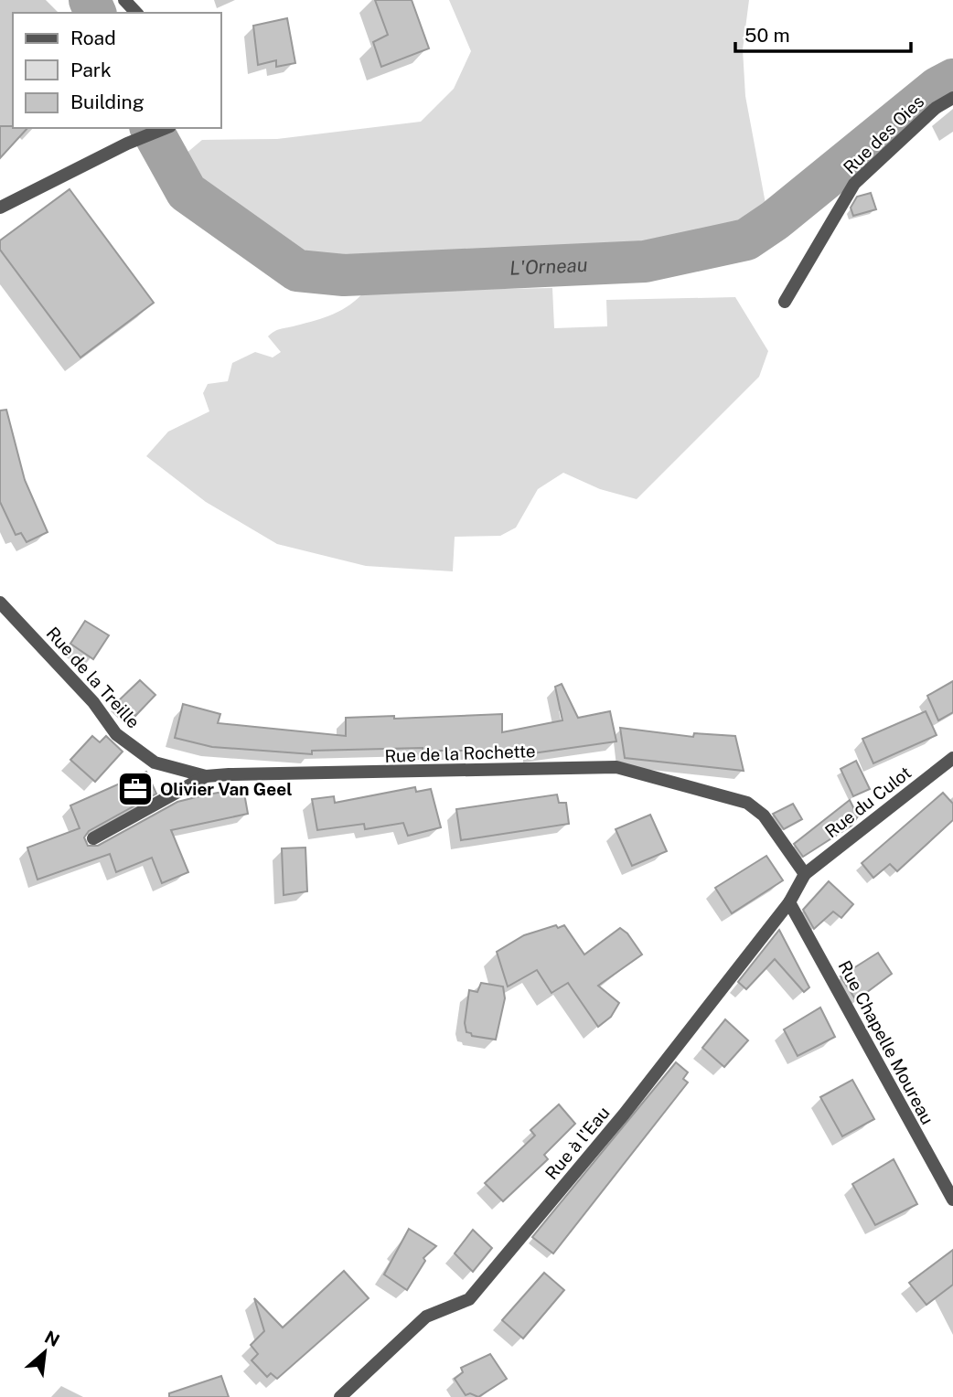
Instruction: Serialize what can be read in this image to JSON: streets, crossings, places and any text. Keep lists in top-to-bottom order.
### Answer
{
  "streets": {
    "street": [
      "Rue des Oies",
      "Rue de la Treille",
      "Rue de la Rochette",
      "Rue du Culot",
      "Rue Chapelle Moureau",
      "Rue à l'Eau"
    ]
  },
  "crossings": [
    ["Rue de la Treille", "Rue de la Rochette"],
    ["Rue de la Rochette", "Rue du Culot"],
    ["Rue de la Rochette", "Rue à l'Eau"],
    ["Rue du Culot", "Rue à l'Eau"],
    ["Rue Chapelle Moureau", "Rue à l'Eau"]
  ],
  "water": ["L'Orneau"],
  "places": {
    "office": ["Olivier Van Geel"]
  },
  "legend": ["Road", "Park", "Building"],
  "scale_bar": "50 m",
  "north": "top right"
}
